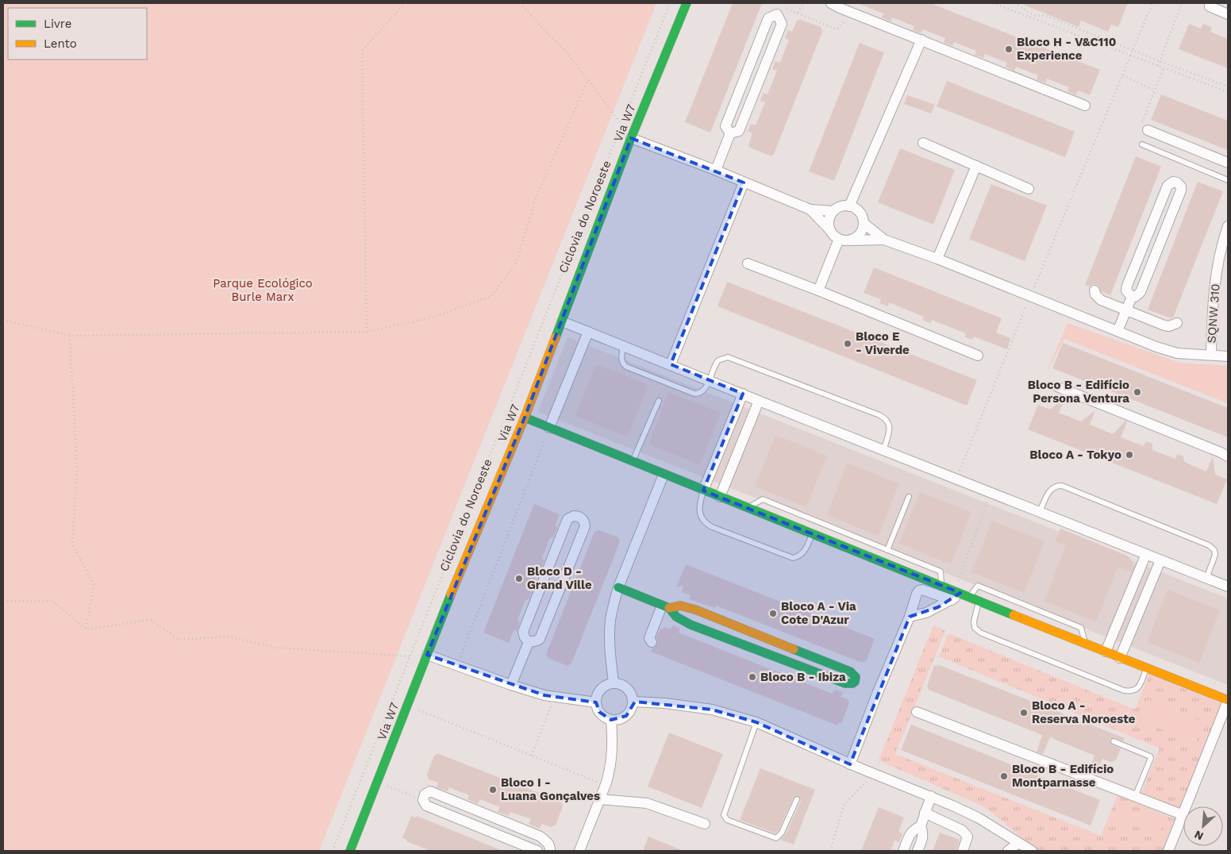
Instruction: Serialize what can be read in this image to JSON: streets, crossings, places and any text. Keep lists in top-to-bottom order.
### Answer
{
  "streets": {
    "street": ["Via W7", "SQNW 310"],
    "path": ["Ciclovia do Noroeste"]
  },
  "parks": ["Parque Ecológico Burle Marx"],
  "places": [
    "Bloco H - V&C110 Experience",
    "Bloco E - Viverde",
    "Bloco B - Edifício Persona Ventura",
    "Bloco A - Tokyo",
    "Bloco D - Grand Ville",
    "Bloco A - Via Cote D'Azur",
    "Bloco B - Ibiza",
    "Bloco A - Reserva Noroeste",
    "Bloco B - Edifício Montparnasse",
    "Bloco I - Luana Gonçalves"
  ],
  "legend": ["Livre", "Lento"],
  "north": "bottom left"
}
